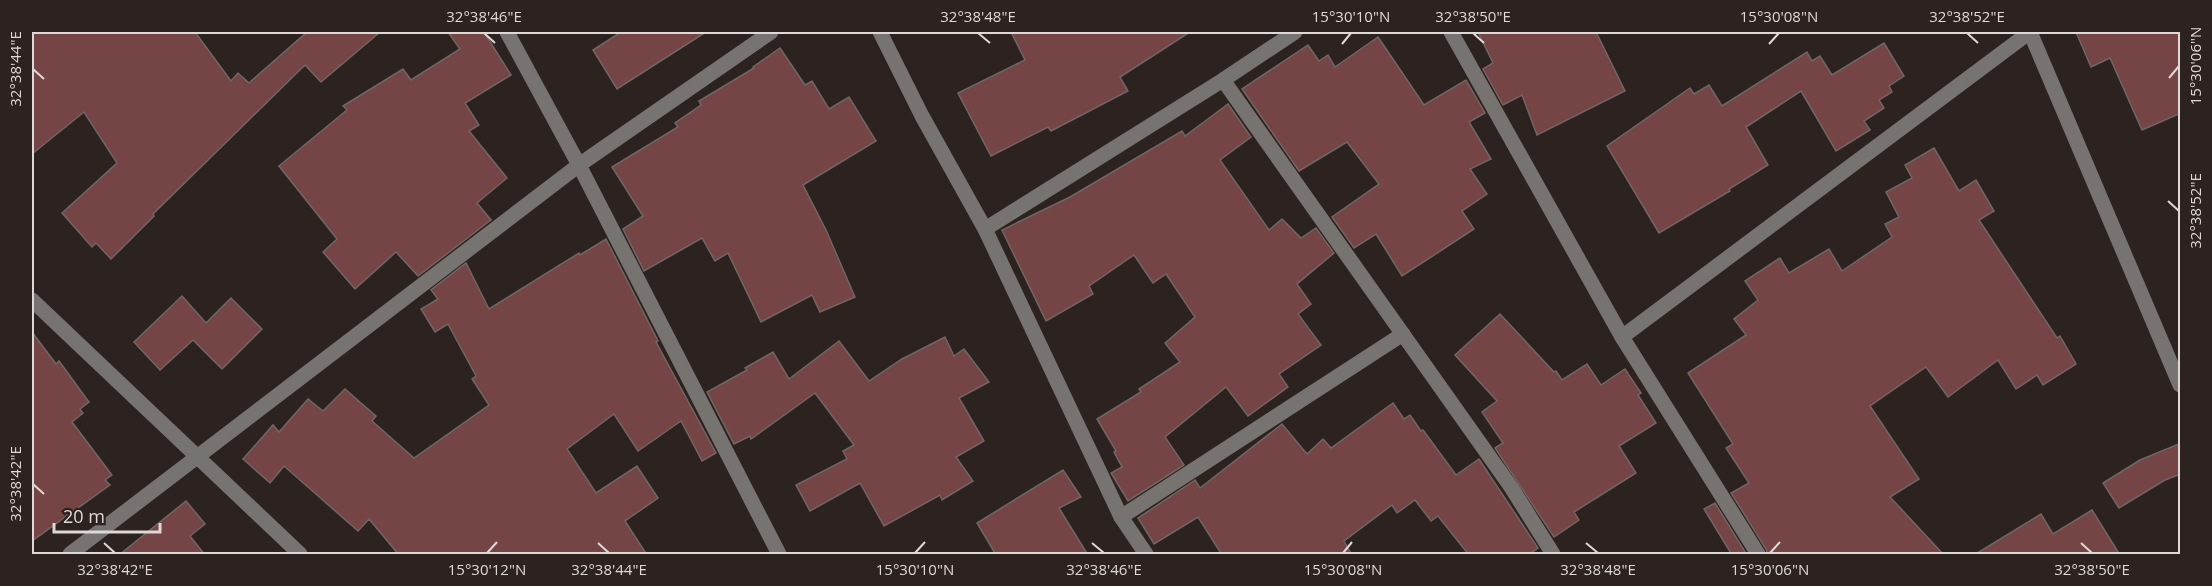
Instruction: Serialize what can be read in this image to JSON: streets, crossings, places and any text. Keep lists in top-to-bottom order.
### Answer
{
  "scale_bar": "20 m",
  "coordinates": [
    "32°38'46\"E",
    "32°38'48\"E",
    "15°30'10\"N",
    "32°38'50\"E",
    "15°30'08\"N",
    "32°38'52\"E",
    "15°30'06\"N",
    "32°38'44\"E",
    "32°38'42\"E",
    "15°30'12\"N"
  ]
}
